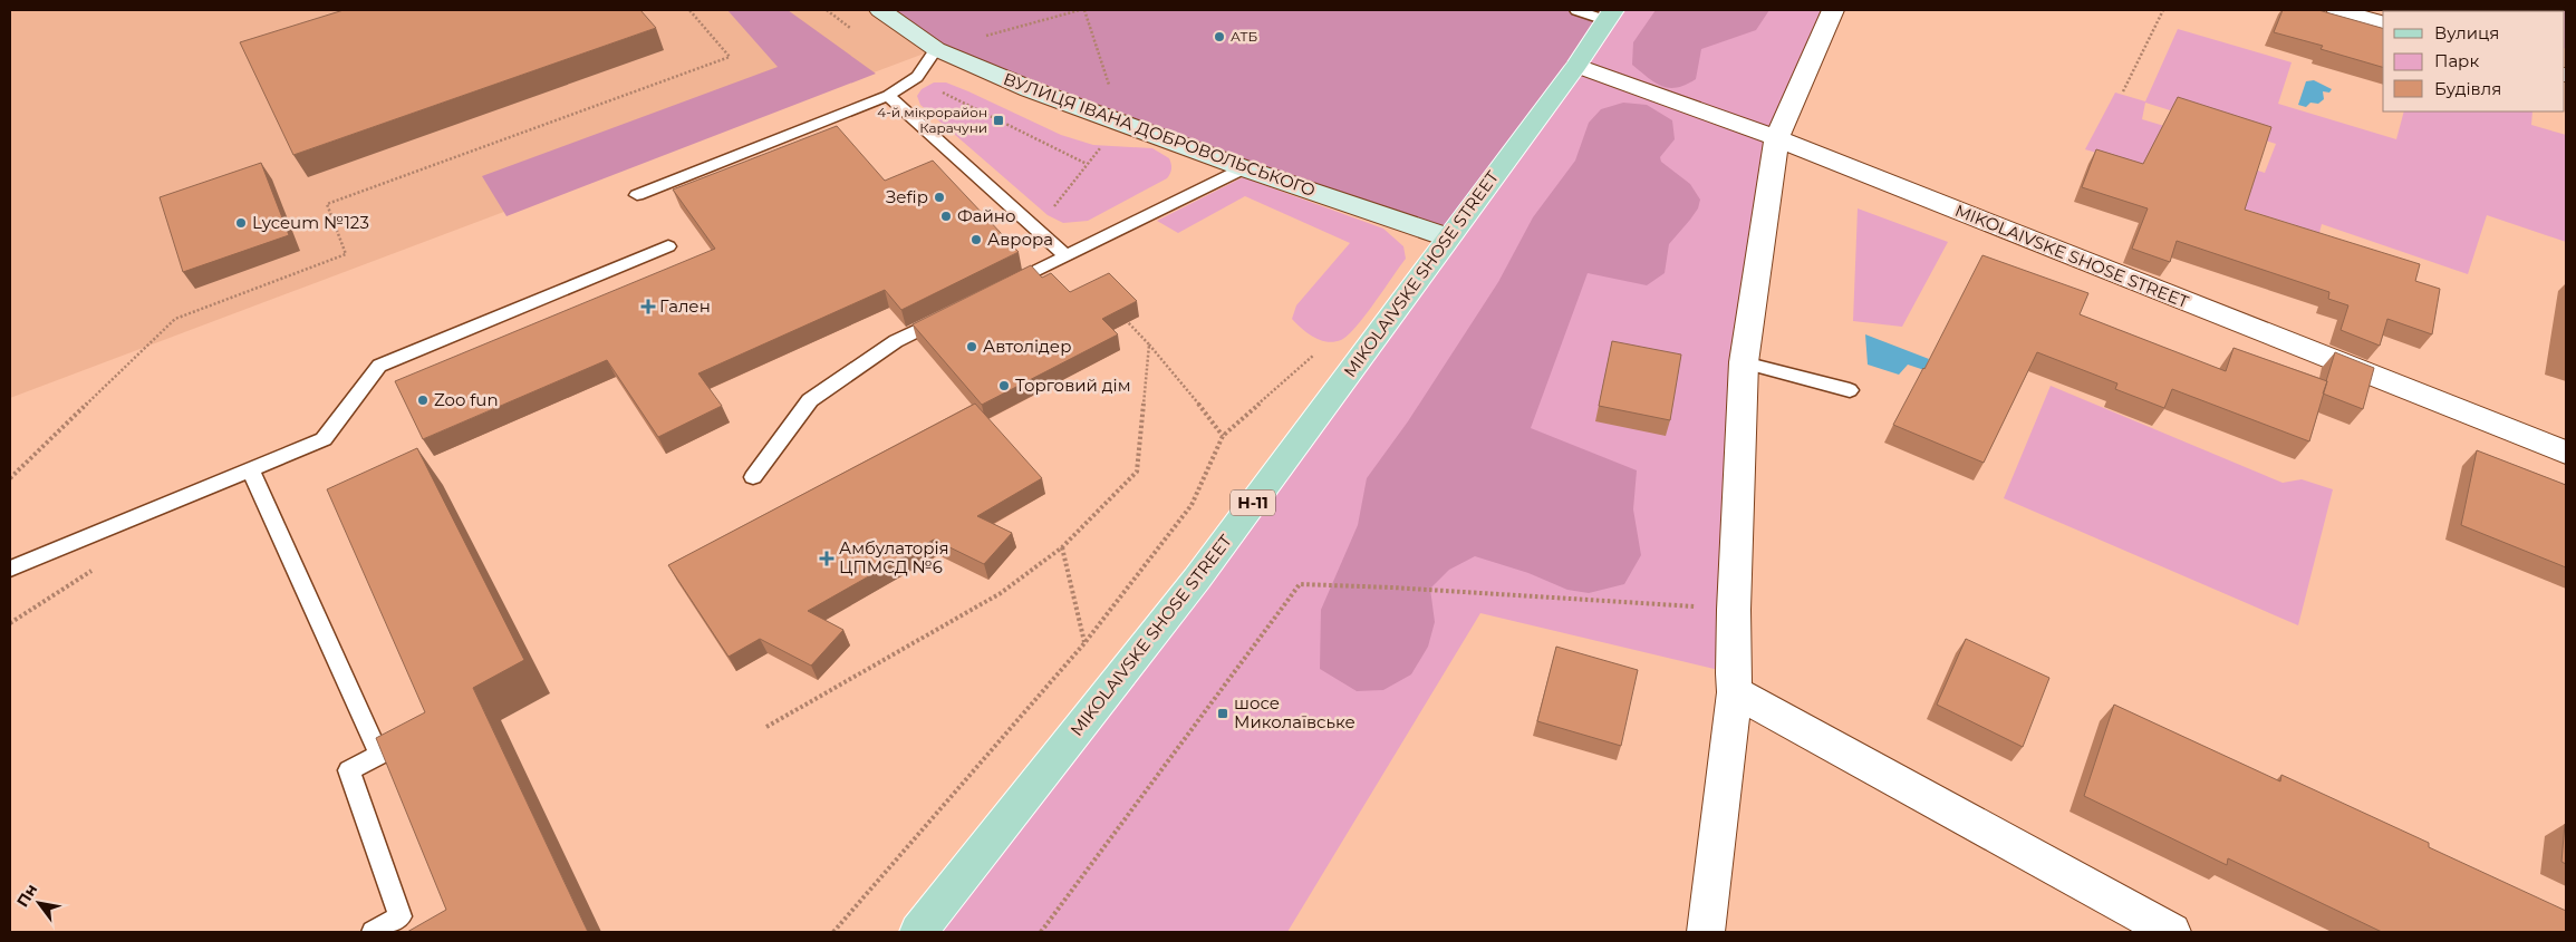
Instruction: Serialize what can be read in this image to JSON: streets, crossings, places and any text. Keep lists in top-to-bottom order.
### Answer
{
  "streets": {
    "main road": ["MIKOLAIVSKE SHOSE STREET", "Н-11"],
    "street": ["ВУЛИЦЯ ІВАНА ДОБРОВОЛЬСЬКОГО"]
  },
  "crossings": [
    ["ВУЛИЦЯ ІВАНА ДОБРОВОЛЬСЬКОГО", "MIKOLAIVSKE SHOSE STREET"]
  ],
  "places": {
    "other": [
      "АТБ",
      "Зеfір",
      "Файно",
      "Lyceum №123",
      "Аврора",
      "Автолідер",
      "Торговий дім",
      "Zoo fun"
    ],
    "transit": ["4-й мікрорайон Карачуни", "шосе Миколаївське"],
    "health": ["Гален", "Амбулаторія ЦПМСД №6"]
  },
  "legend": ["Вулиця", "Парк", "Будівля"],
  "north": "top left"
}
